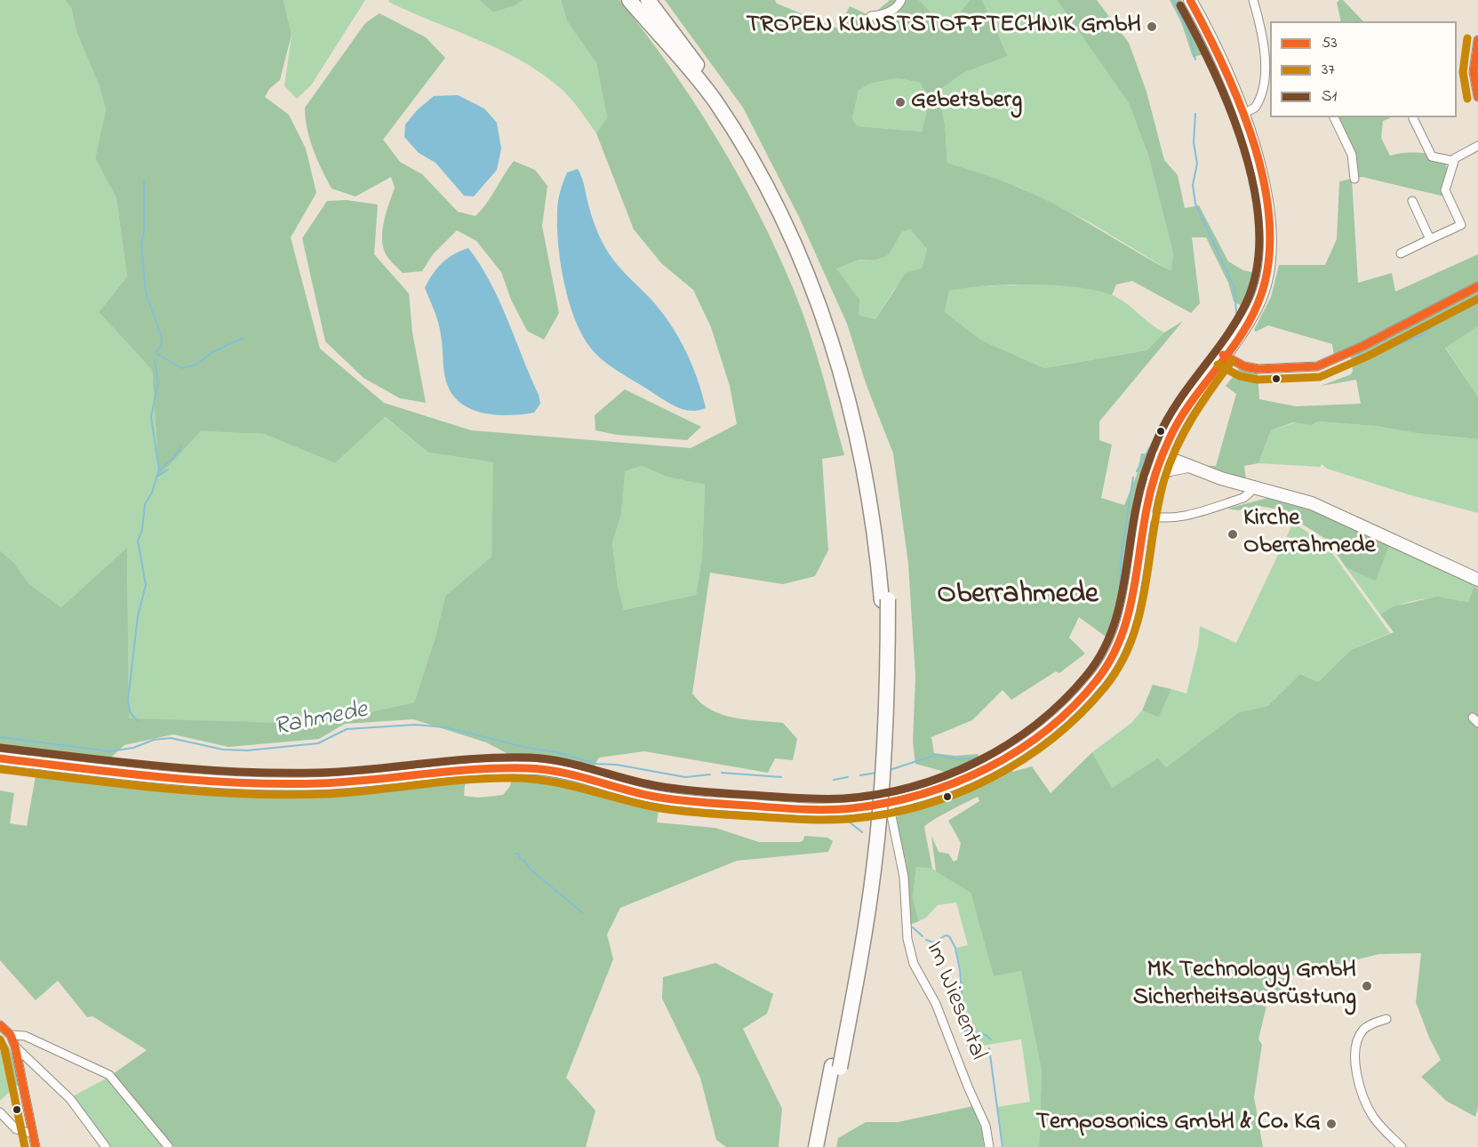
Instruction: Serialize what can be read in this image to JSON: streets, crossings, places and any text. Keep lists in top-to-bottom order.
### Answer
{
  "streets": {
    "street": ["Im Wiesental"]
  },
  "districts": ["Oberrahmede"],
  "water": ["Rahmede"],
  "places": [
    "TROPEN KUNSTSTOFFTECHNIK GmbH",
    "Gebetsberg",
    "Kirche Oberrahmede",
    "MK Technology GmbH Sicherheitsausrüstung",
    "Temposonics GmbH & Co. KG"
  ],
  "lines": ["transit line 53", "transit line S1", "transit line 37"],
  "legend": ["53", "37", "S1"]
}
